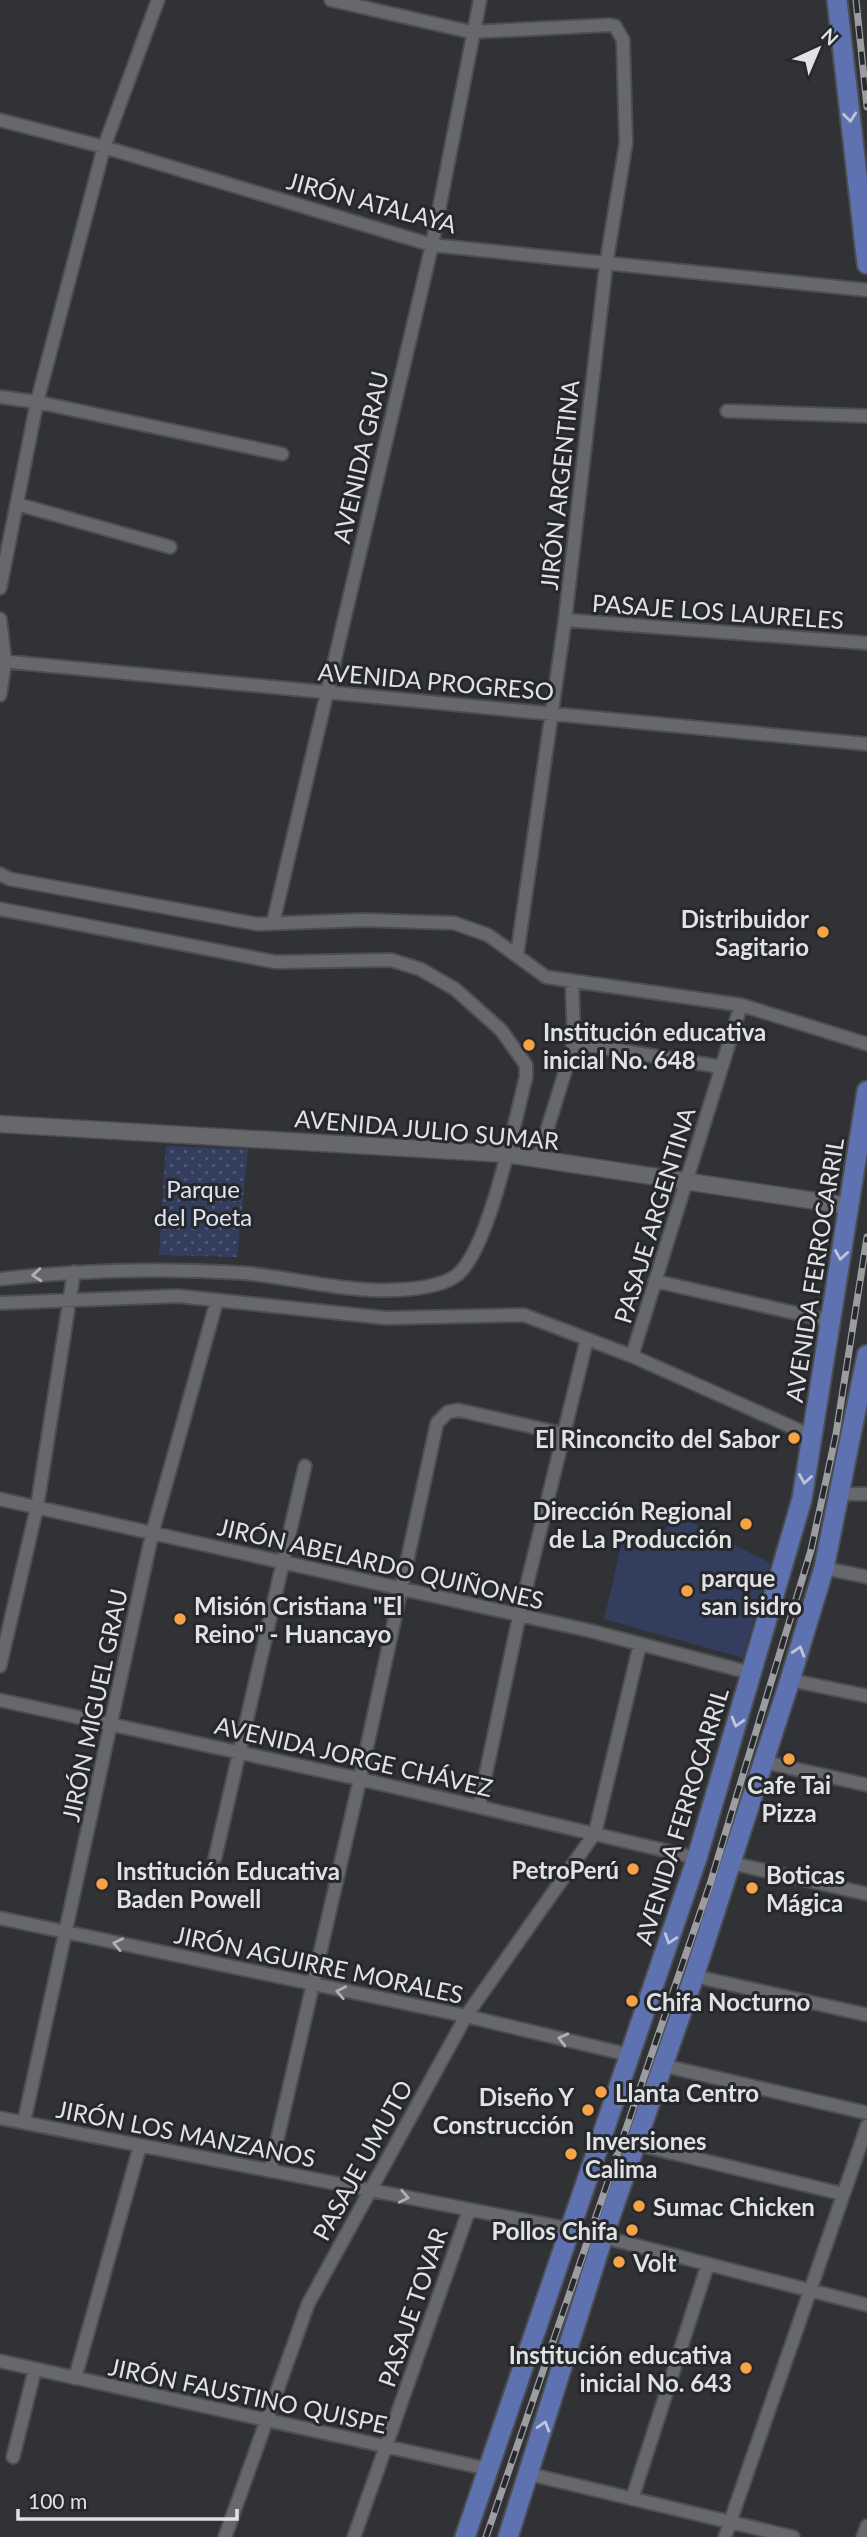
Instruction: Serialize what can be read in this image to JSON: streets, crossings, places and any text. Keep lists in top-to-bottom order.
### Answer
{
  "streets": {
    "main road": ["AVENIDA FERROCARRIL"],
    "street": [
      "JIRÓN ATALAYA",
      "AVENIDA GRAU",
      "JIRÓN ARGENTINA",
      "PASAJE LOS LAURELES",
      "AVENIDA PROGRESO",
      "AVENIDA JULIO SUMAR",
      "PASAJE ARGENTINA",
      "JIRÓN ABELARDO QUIÑONES",
      "JIRÓN MIGUEL GRAU",
      "AVENIDA JORGE CHÁVEZ",
      "JIRÓN AGUIRRE MORALES",
      "JIRÓN LOS MANZANOS",
      "PASAJE UMUTO",
      "PASAJE TOVAR",
      "JIRÓN FAUSTINO QUISPE"
    ]
  },
  "crossings": [
    ["JIRÓN ATALAYA", "AVENIDA GRAU"],
    ["JIRÓN ATALAYA", "JIRÓN ARGENTINA"],
    ["AVENIDA GRAU", "JIRÓN ARGENTINA"],
    ["AVENIDA GRAU", "AVENIDA PROGRESO"],
    ["JIRÓN ARGENTINA", "PASAJE LOS LAURELES"],
    ["JIRÓN ARGENTINA", "AVENIDA PROGRESO"],
    ["AVENIDA JULIO SUMAR", "PASAJE ARGENTINA"],
    ["AVENIDA JULIO SUMAR", "AVENIDA FERROCARRIL"],
    ["AVENIDA FERROCARRIL", "JIRÓN ABELARDO QUIÑONES"],
    ["AVENIDA FERROCARRIL", "AVENIDA JORGE CHÁVEZ"],
    ["AVENIDA FERROCARRIL", "JIRÓN AGUIRRE MORALES"],
    ["AVENIDA FERROCARRIL", "JIRÓN LOS MANZANOS"],
    ["AVENIDA FERROCARRIL", "JIRÓN FAUSTINO QUISPE"],
    ["JIRÓN ABELARDO QUIÑONES", "JIRÓN MIGUEL GRAU"],
    ["JIRÓN MIGUEL GRAU", "AVENIDA JORGE CHÁVEZ"],
    ["JIRÓN MIGUEL GRAU", "JIRÓN AGUIRRE MORALES"],
    ["JIRÓN MIGUEL GRAU", "JIRÓN LOS MANZANOS"],
    ["AVENIDA JORGE CHÁVEZ", "PASAJE UMUTO"],
    ["JIRÓN AGUIRRE MORALES", "PASAJE UMUTO"],
    ["JIRÓN LOS MANZANOS", "PASAJE UMUTO"],
    ["JIRÓN LOS MANZANOS", "PASAJE TOVAR"],
    ["PASAJE UMUTO", "JIRÓN FAUSTINO QUISPE"],
    ["PASAJE TOVAR", "JIRÓN FAUSTINO QUISPE"]
  ],
  "one_way": ["JIRÓN AGUIRRE MORALES"],
  "parks": ["Parque del Poeta"],
  "places": [
    "Distribuidor Sagitario",
    "Institución educativa inicial No. 648",
    "El Rinconcito del Sabor",
    "Dirección Regional de La Producción",
    "parque san isidro",
    "Misión Cristiana \"El Reino\" - Huancayo",
    "Cafe Tai Pizza",
    "PetroPerú",
    "Institución Educativa Baden Powell",
    "Boticas Mágica",
    "Chifa Nocturno",
    "Llanta Centro",
    "Diseño Y Construcción",
    "Inversiones Calima",
    "Sumac Chicken",
    "Pollos Chifa",
    "Volt",
    "Institución educativa inicial No. 643"
  ],
  "scale_bar": "100 m",
  "north": "top right"
}
